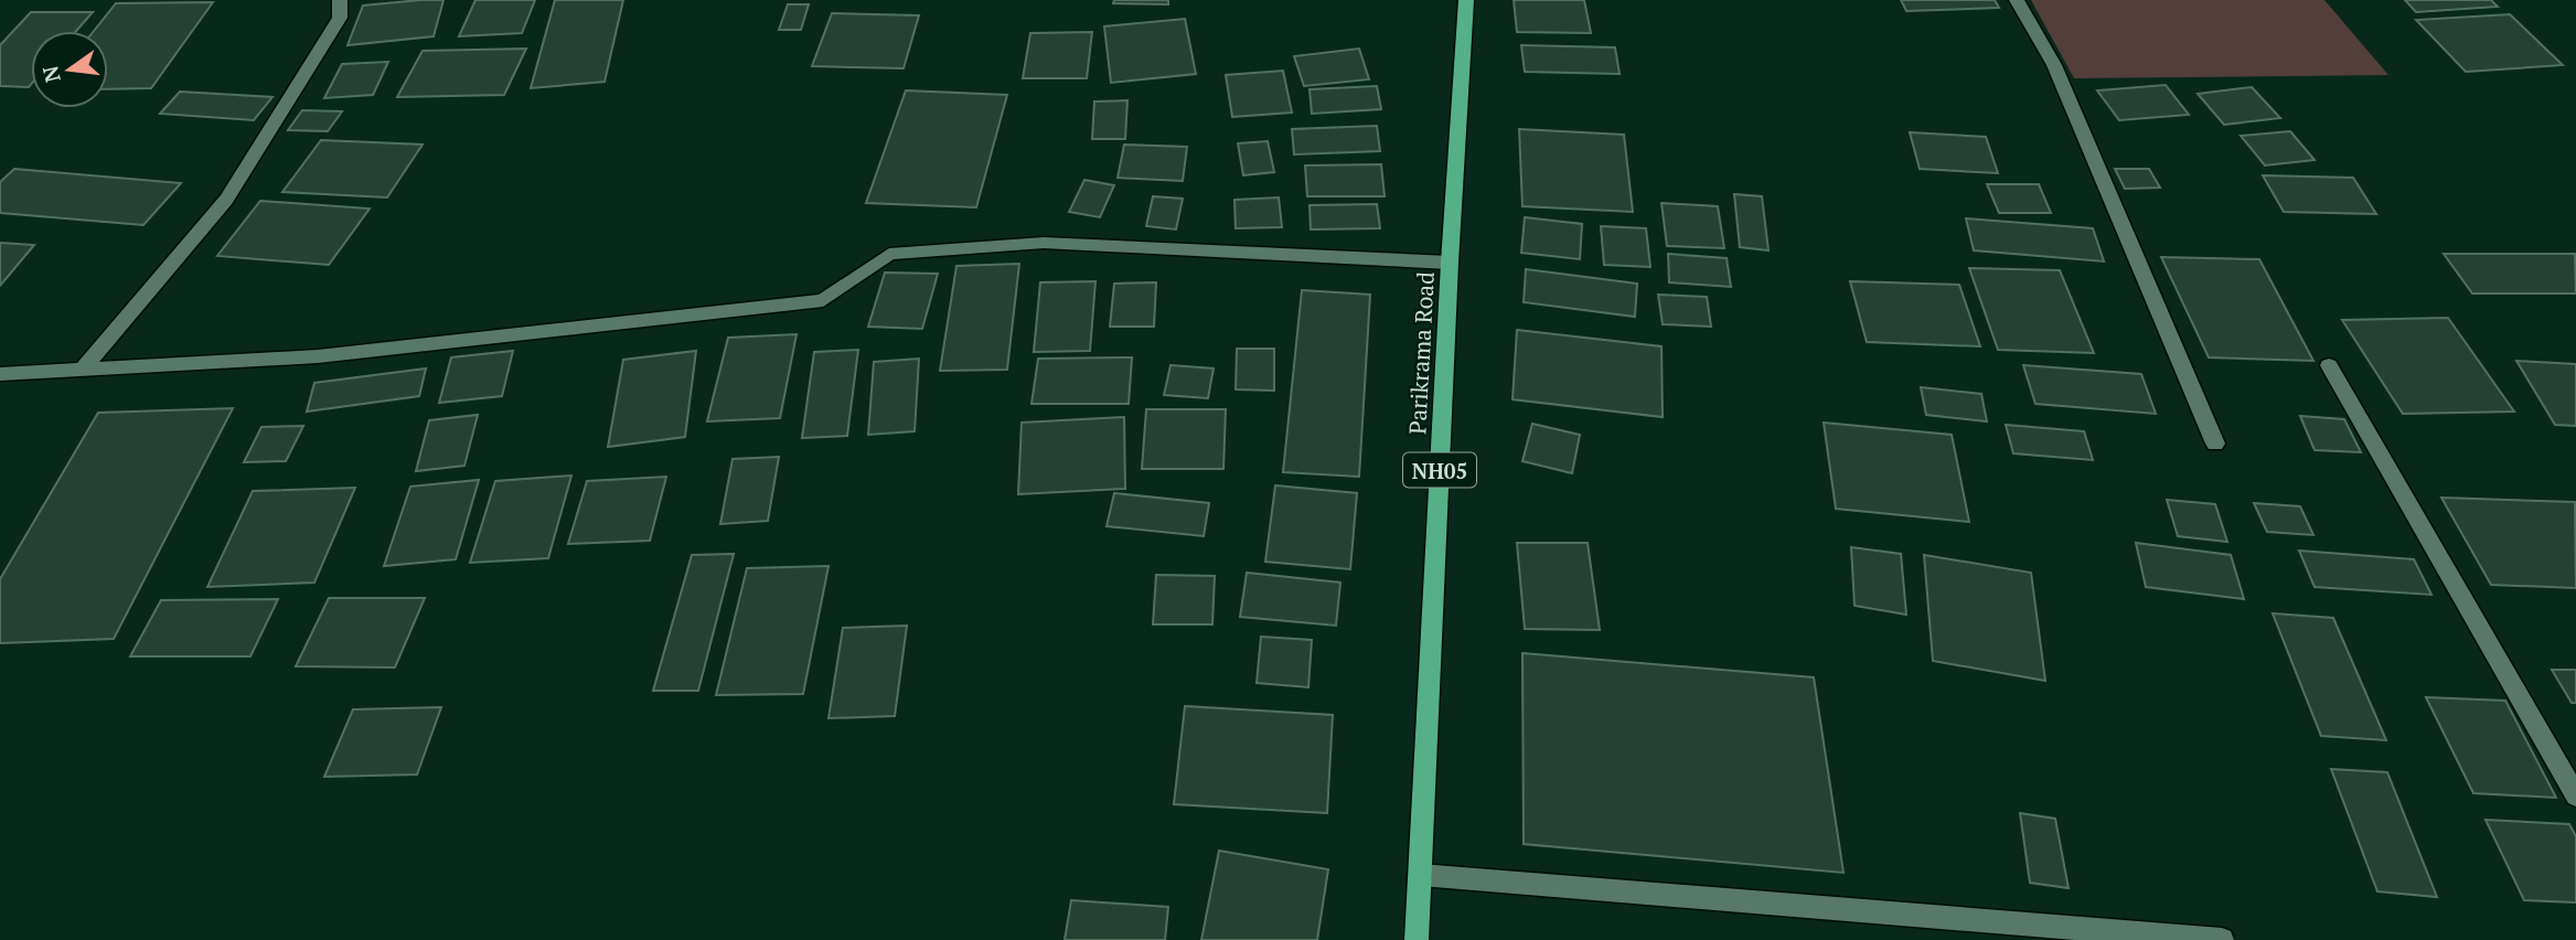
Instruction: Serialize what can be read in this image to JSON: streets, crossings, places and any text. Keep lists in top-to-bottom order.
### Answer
{
  "streets": {
    "main road": ["Parikrama Road", "NH05"]
  },
  "north": "left"
}
